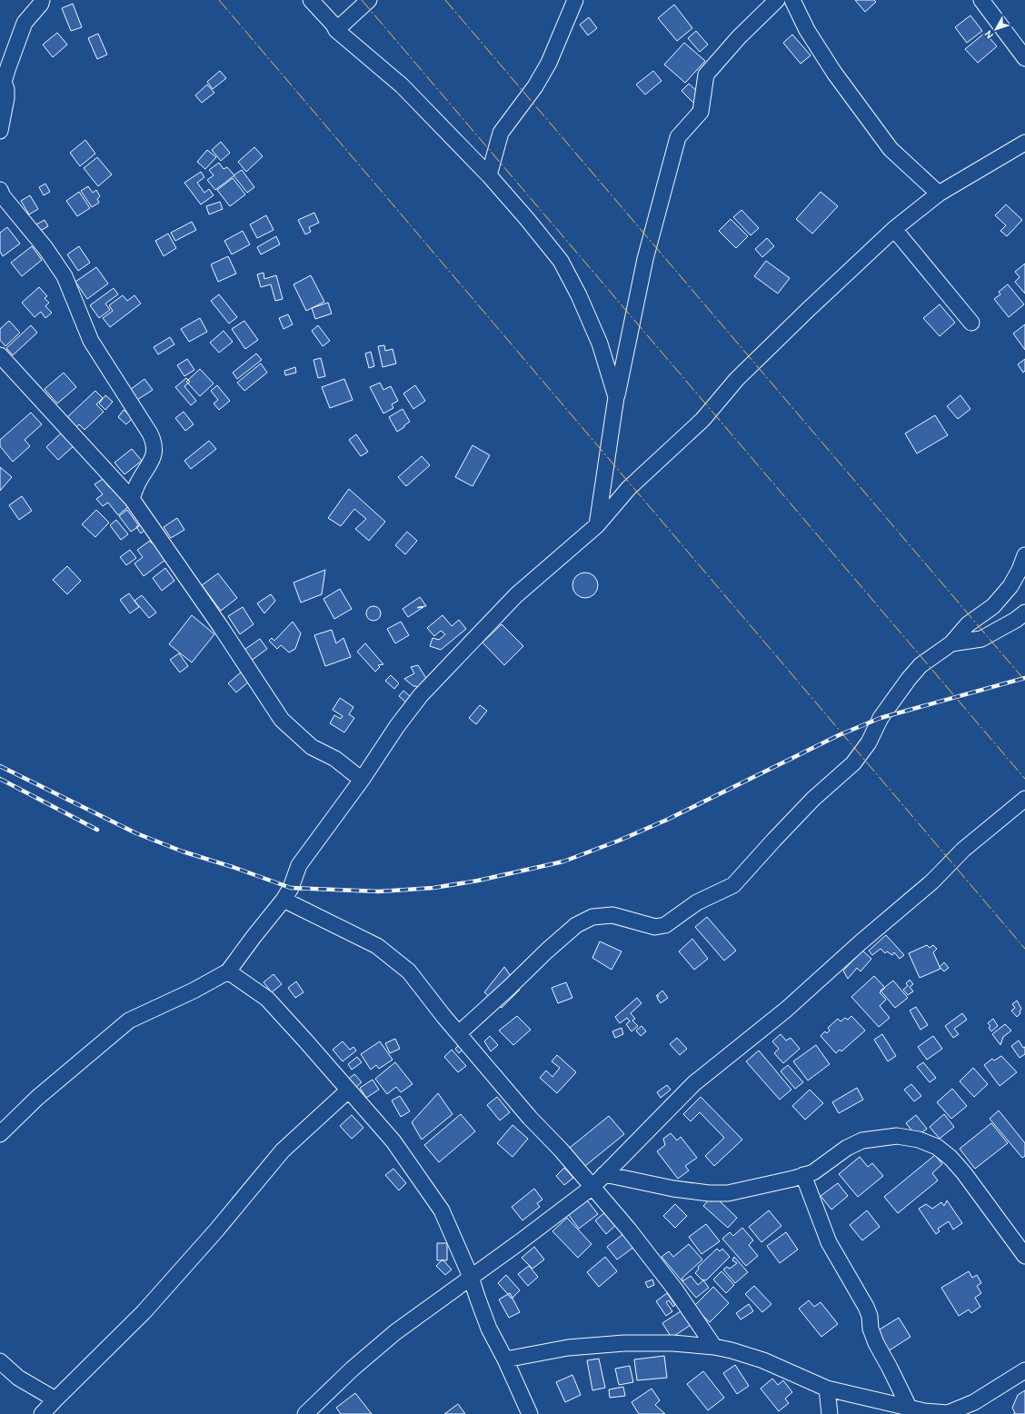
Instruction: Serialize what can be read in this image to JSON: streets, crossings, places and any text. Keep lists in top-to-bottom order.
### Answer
{
  "north": "bottom left"
}
